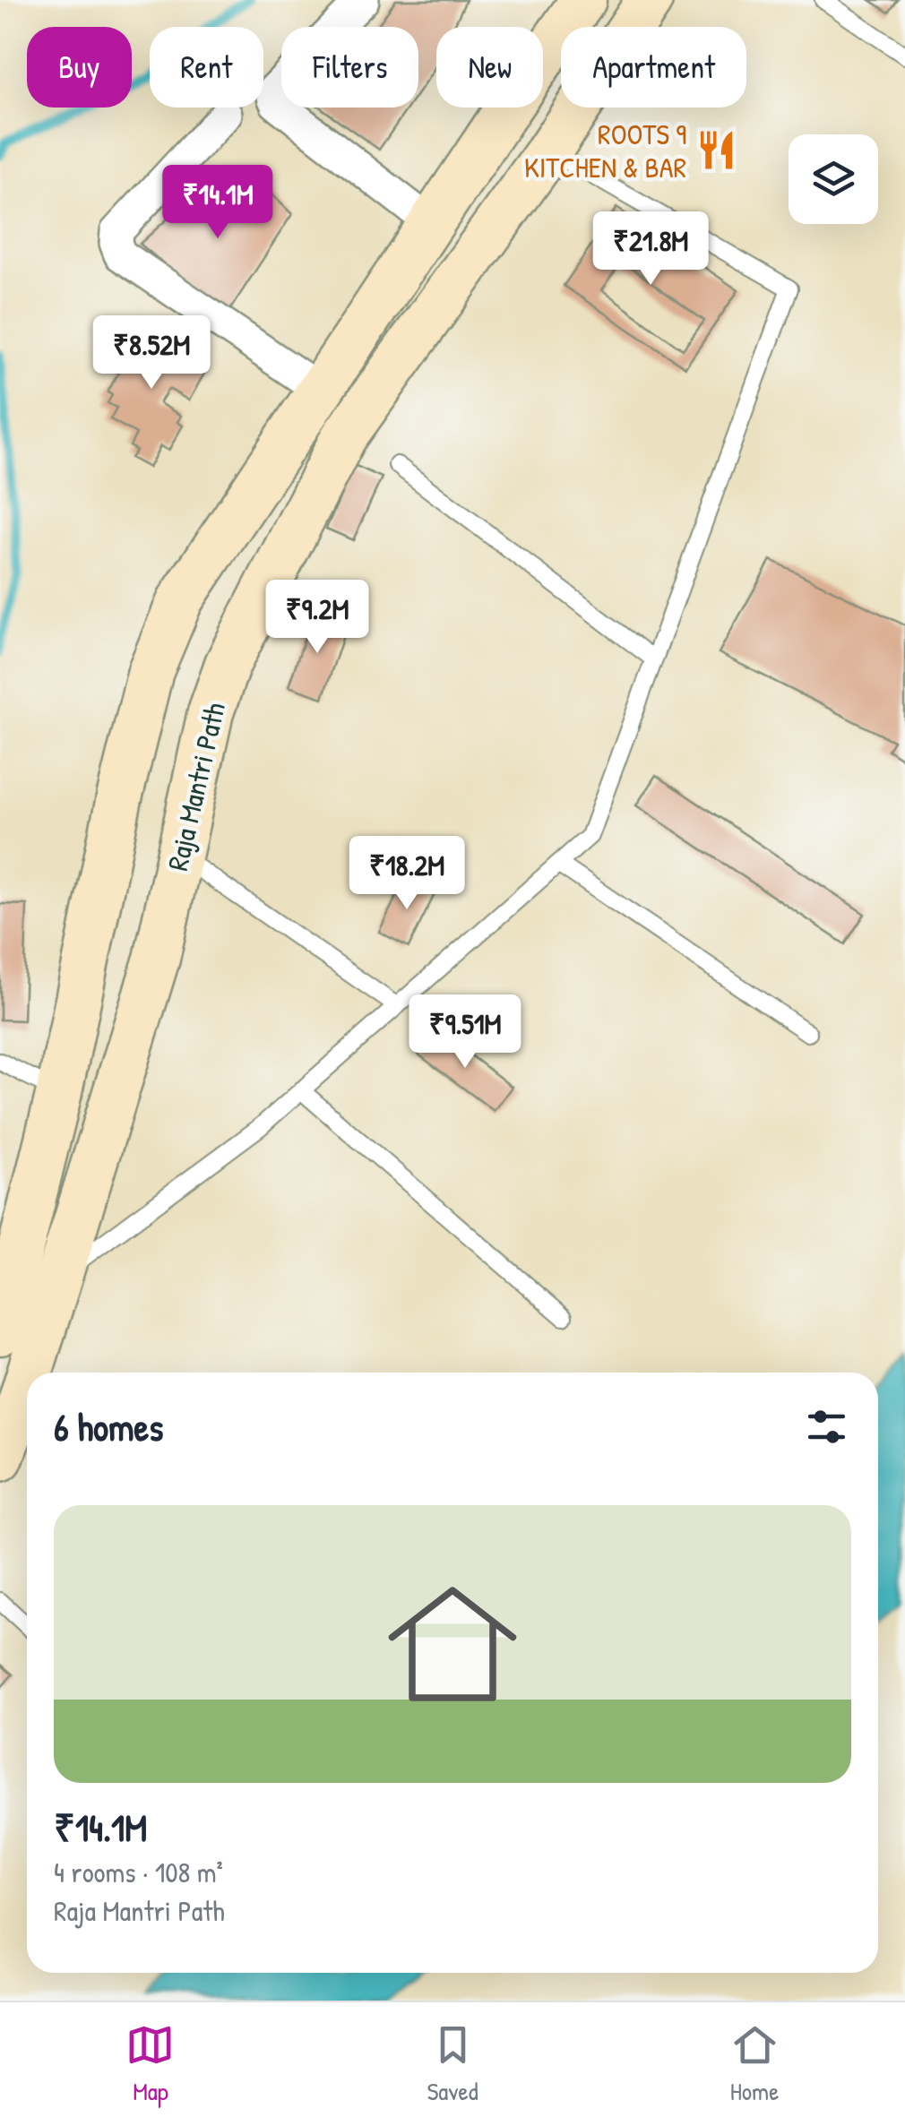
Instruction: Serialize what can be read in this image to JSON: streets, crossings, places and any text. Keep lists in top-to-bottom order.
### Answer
{
  "streets": {
    "main road": ["Raja Mantri Path"]
  },
  "places": {
    "restaurant": ["ROOTS 9 KITCHEN & BAR"]
  },
  "page": {
    "chip": [
      "Buy",
      "Rent",
      "Filters",
      "New",
      "Apartment"
    ],
    "price": [
      "₹14.1M",
      "₹21.8M",
      "₹8.52M",
      "₹9.2M",
      "₹18.2M",
      "₹9.51M"
    ],
    "heading": "6 homes",
    "list": [
      {
        "name": "₹14.1M",
        "note": "4 rooms · 108 m² · Raja Mantri Path"
      }
    ],
    "tabs": ["Map", "Saved", "Home"]
  }
}
